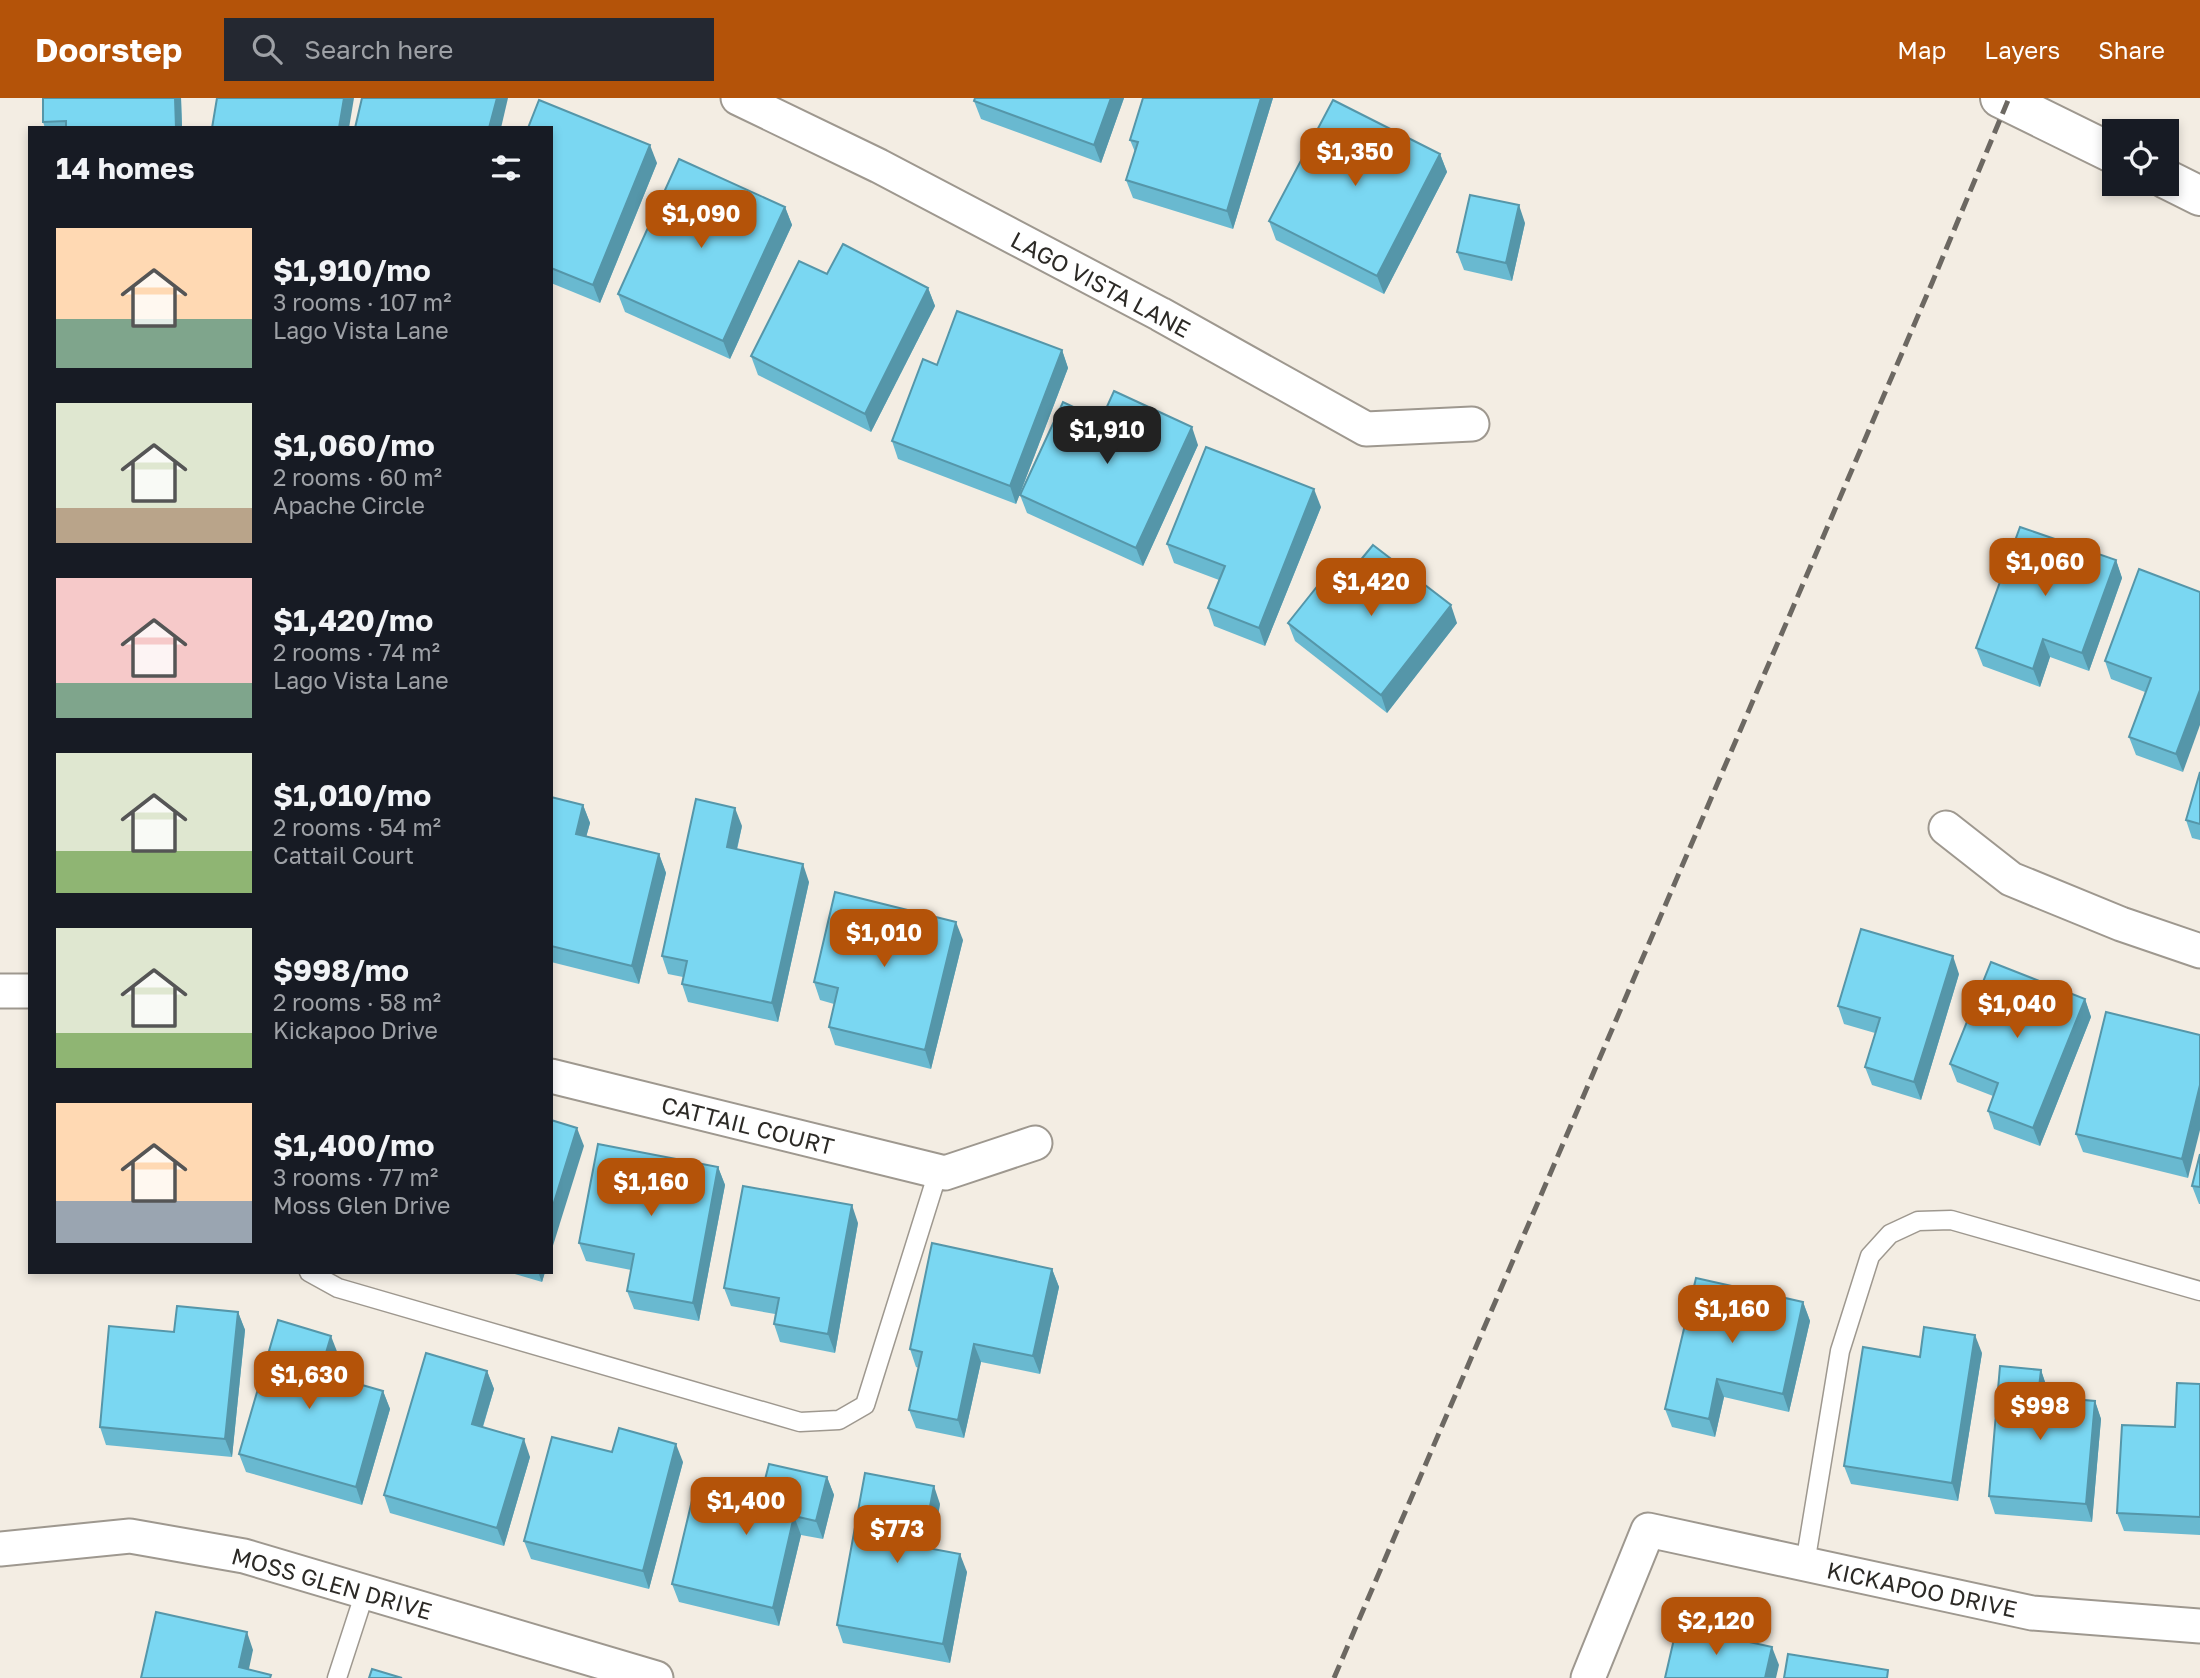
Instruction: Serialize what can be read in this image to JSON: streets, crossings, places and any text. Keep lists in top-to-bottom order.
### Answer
{
  "streets": {
    "street": [
      "LAGO VISTA LANE",
      "CATTAIL COURT",
      "MOSS GLEN DRIVE",
      "KICKAPOO DRIVE"
    ]
  },
  "page": {
    "header": "Doorstep",
    "search": "Search here",
    "nav": ["Map", "Layers", "Share"],
    "heading": "14 homes",
    "price": [
      "$1,350",
      "$1,090",
      "$1,910",
      "$1,060",
      "$1,420",
      "$1,010",
      "$1,040",
      "$1,160",
      "$1,160",
      "$1,630",
      "$998",
      "$1,400",
      "$773",
      "$2,120"
    ],
    "list": [
      {
        "name": "$1,910/mo",
        "note": "3 rooms · 107 m² · Lago Vista Lane"
      },
      {
        "name": "$1,060/mo",
        "note": "2 rooms · 60 m² · Apache Circle"
      },
      {
        "name": "$1,420/mo",
        "note": "2 rooms · 74 m² · Lago Vista Lane"
      },
      {
        "name": "$1,010/mo",
        "note": "2 rooms · 54 m² · Cattail Court"
      },
      {
        "name": "$998/mo",
        "note": "2 rooms · 58 m² · Kickapoo Drive"
      },
      {
        "name": "$1,400/mo",
        "note": "3 rooms · 77 m² · Moss Glen Drive"
      }
    ]
  }
}
